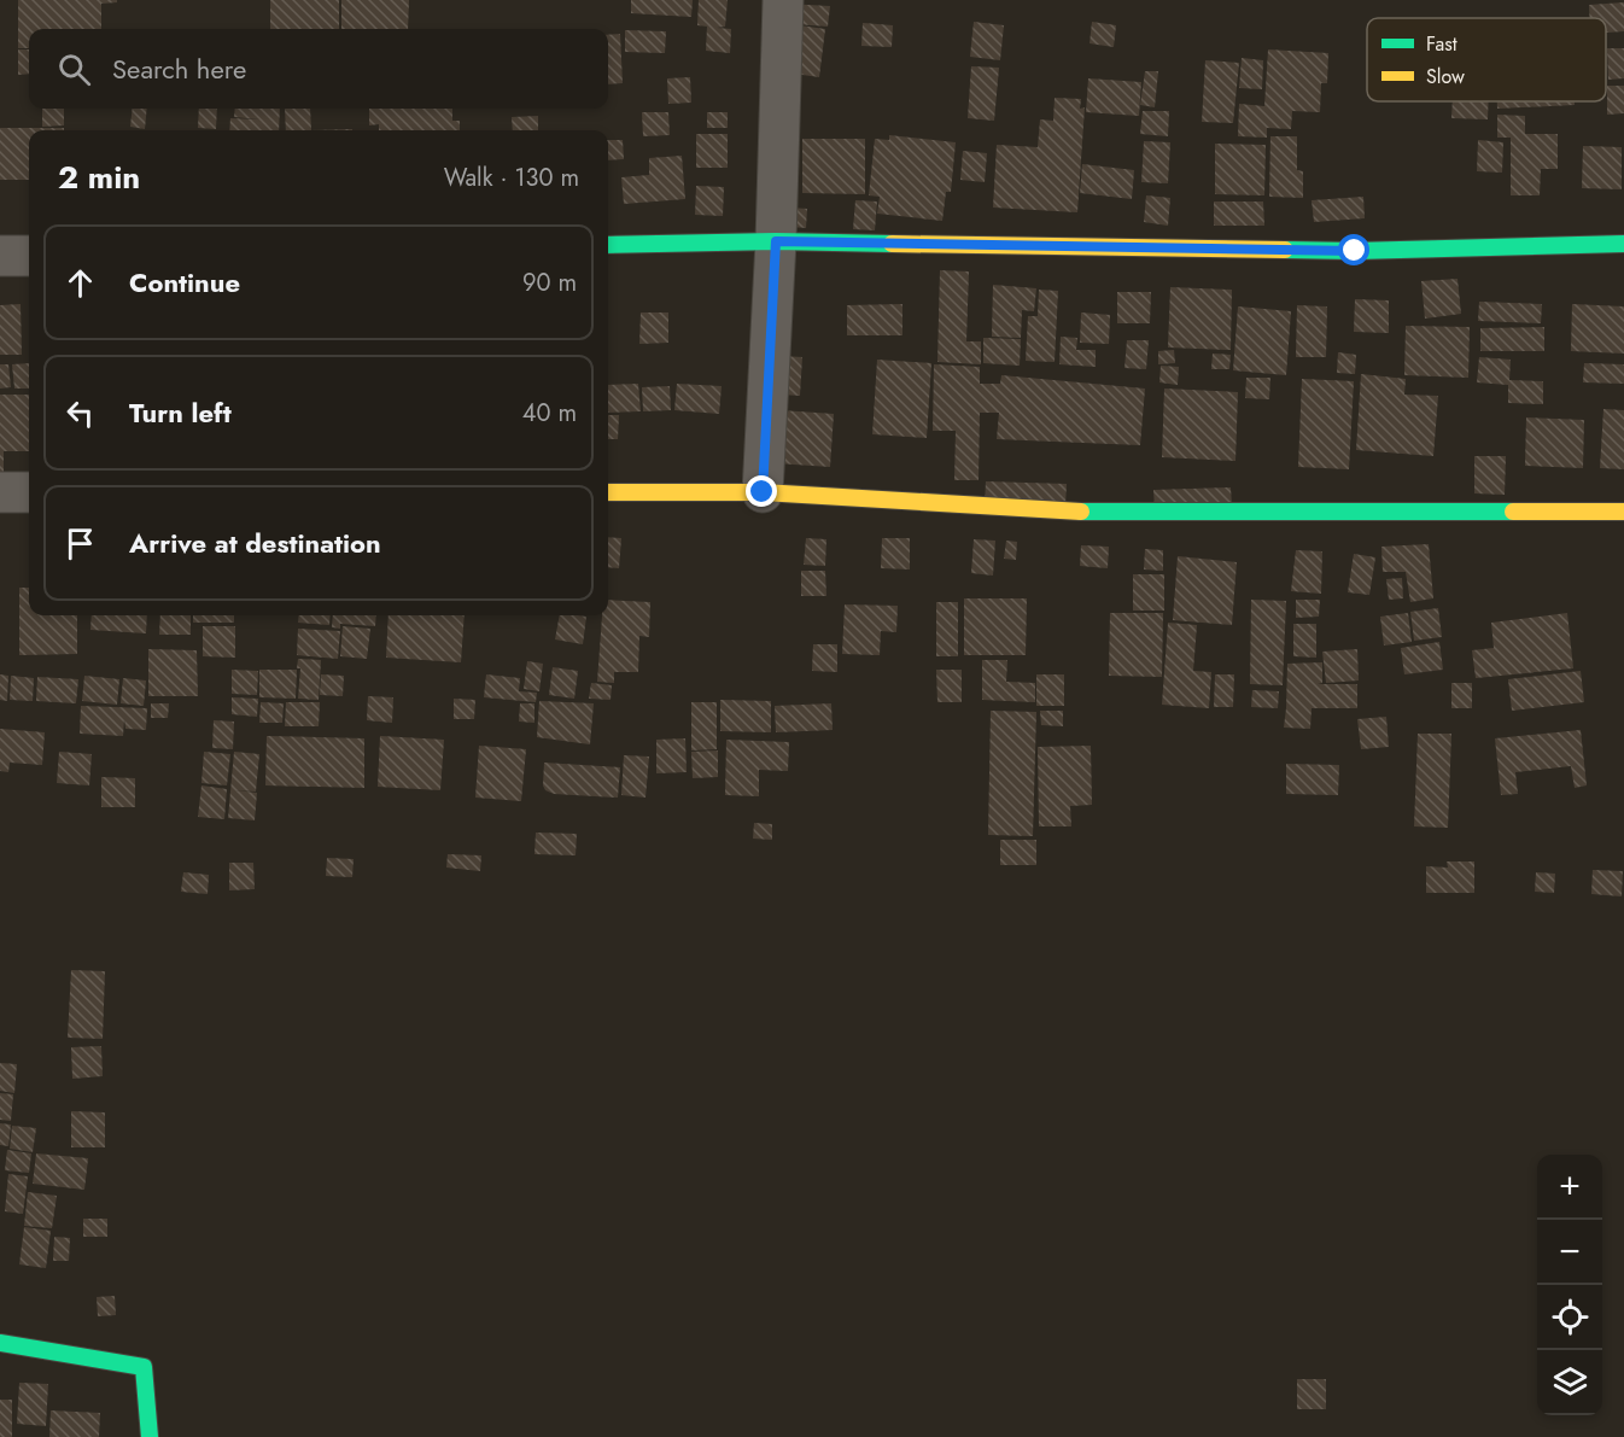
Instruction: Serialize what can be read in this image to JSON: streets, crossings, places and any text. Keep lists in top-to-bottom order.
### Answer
{
  "legend": ["Fast", "Slow"],
  "page": {
    "search": "Search here",
    "heading": ["2 min", "Walk · 130 m"],
    "list": [
      ["Continue", "90 m"],
      ["Turn left", "40 m"],
      "Arrive at destination"
    ],
    "map_buttons": ["+", "−"]
  }
}
